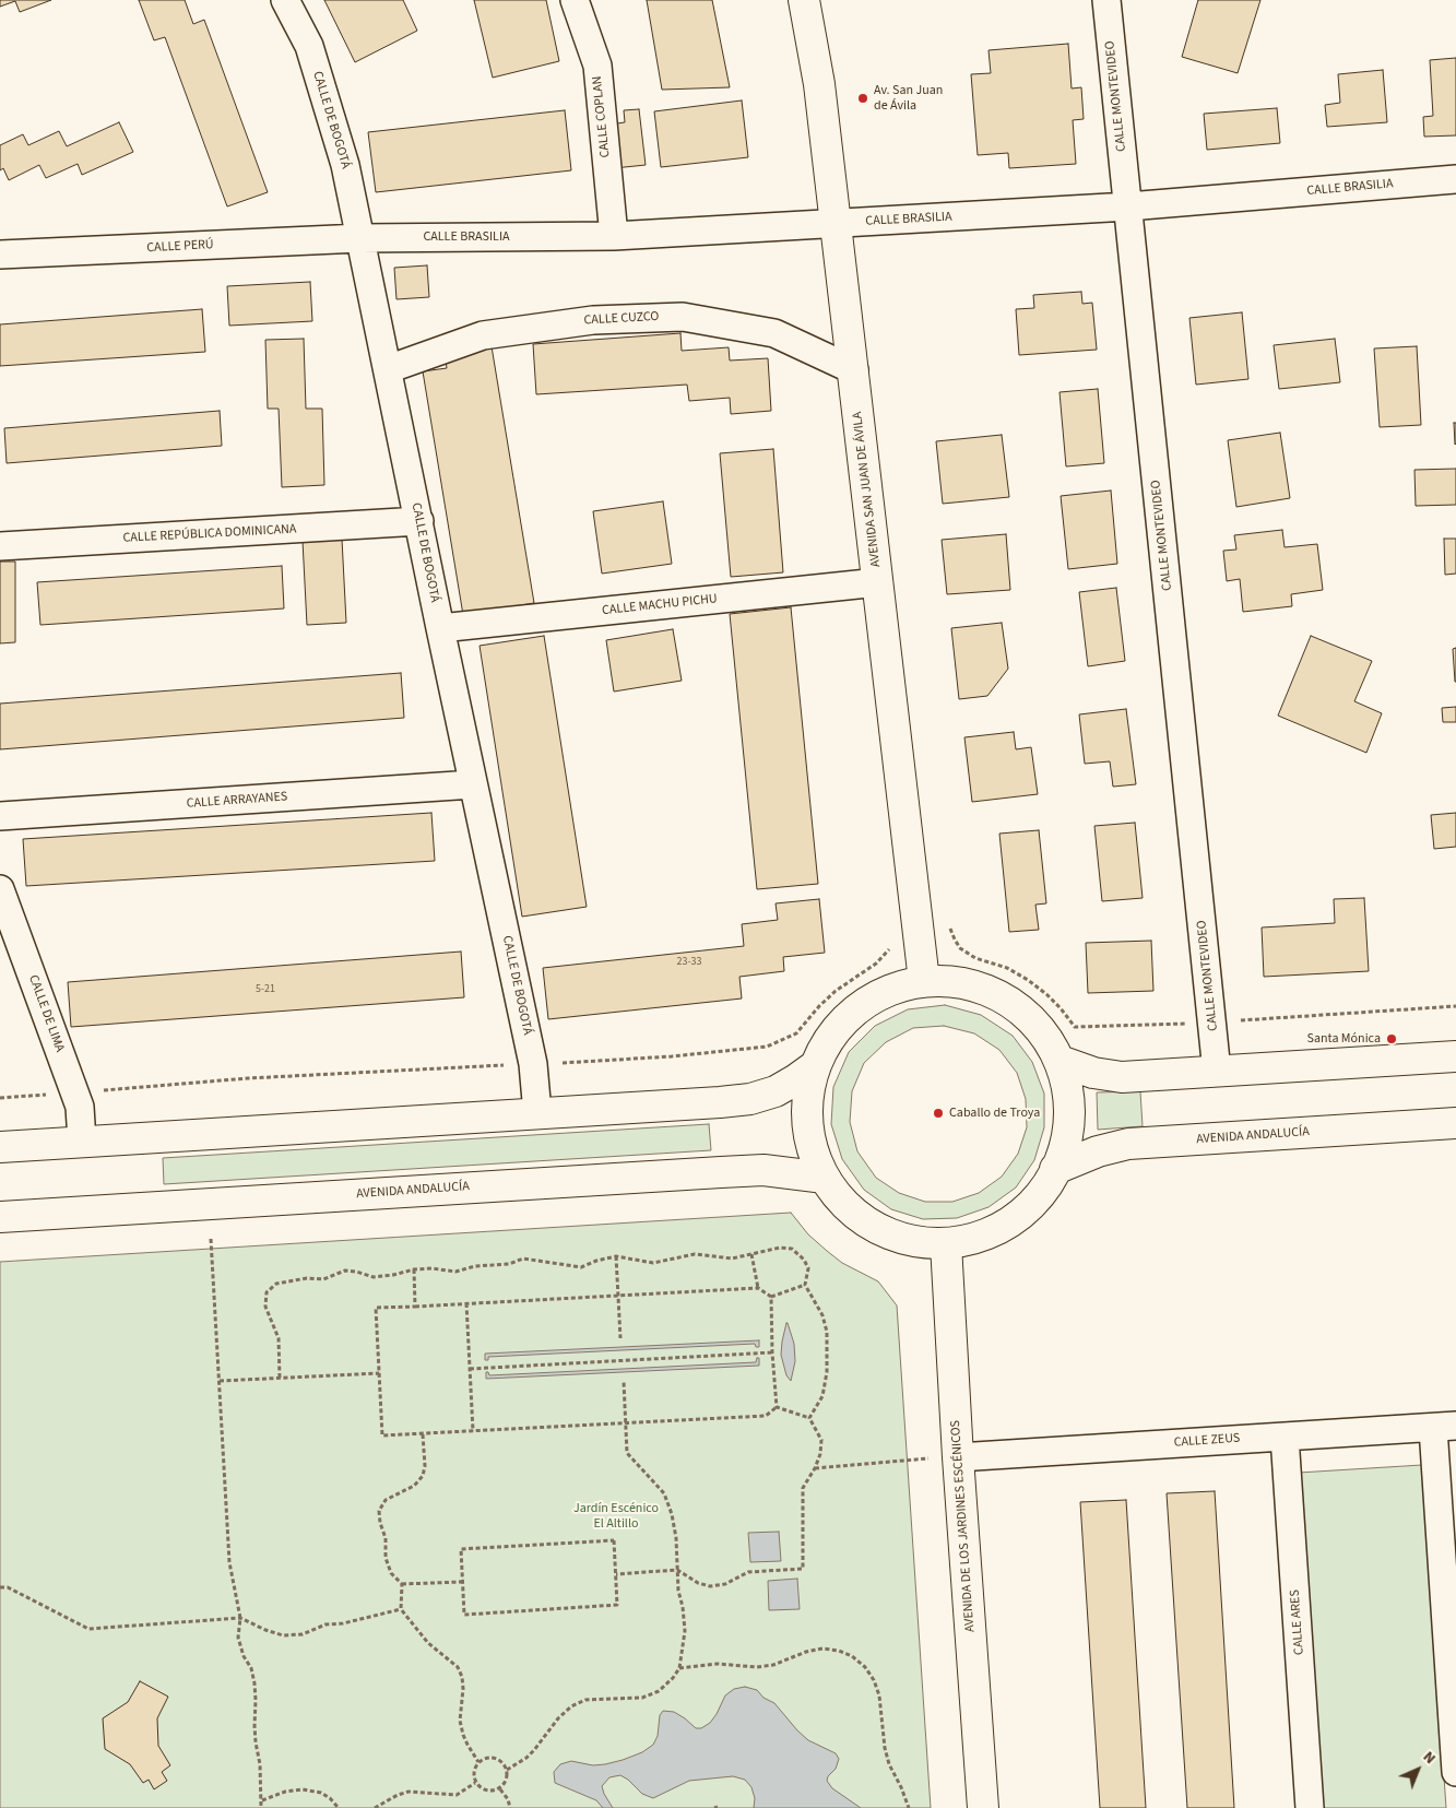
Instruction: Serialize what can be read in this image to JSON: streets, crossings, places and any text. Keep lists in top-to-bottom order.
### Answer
{
  "streets": {
    "main road": ["AVENIDA SAN JUAN DE ÁVILA", "AVENIDA ANDALUCÍA", "AVENIDA DE LOS JARDINES ESCÉNICOS"],
    "street": [
      "CALLE MONTEVIDEO",
      "CALLE COPLAN",
      "CALLE DE BOGOTÁ",
      "CALLE BRASILIA",
      "CALLE PERÚ",
      "CALLE CUZCO",
      "CALLE REPÚBLICA DOMINICANA",
      "CALLE MACHU PICHU",
      "CALLE ARRAYANES",
      "CALLE DE LIMA",
      "CALLE ZEUS",
      "CALLE ARES"
    ]
  },
  "crossings": [
    ["CALLE MONTEVIDEO", "CALLE BRASILIA"],
    ["CALLE COPLAN", "CALLE BRASILIA"],
    ["CALLE DE BOGOTÁ", "CALLE BRASILIA"],
    ["CALLE DE BOGOTÁ", "CALLE PERÚ"],
    ["CALLE DE BOGOTÁ", "CALLE CUZCO"],
    ["CALLE DE BOGOTÁ", "CALLE REPÚBLICA DOMINICANA"],
    ["CALLE DE BOGOTÁ", "CALLE MACHU PICHU"],
    ["CALLE DE BOGOTÁ", "CALLE ARRAYANES"],
    ["CALLE BRASILIA", "CALLE PERÚ"],
    ["CALLE BRASILIA", "AVENIDA SAN JUAN DE ÁVILA"],
    ["CALLE CUZCO", "AVENIDA SAN JUAN DE ÁVILA"],
    ["AVENIDA SAN JUAN DE ÁVILA", "CALLE MACHU PICHU"],
    ["CALLE ZEUS", "AVENIDA DE LOS JARDINES ESCÉNICOS"],
    ["CALLE ZEUS", "CALLE ARES"]
  ],
  "parks": ["Jardín Escénico El Altillo"],
  "places": ["Av. San Juan de Ávila", "Santa Mónica", "Caballo de Troya"],
  "house_numbers": ["23-33", "5-21"],
  "north": "top right"
}
